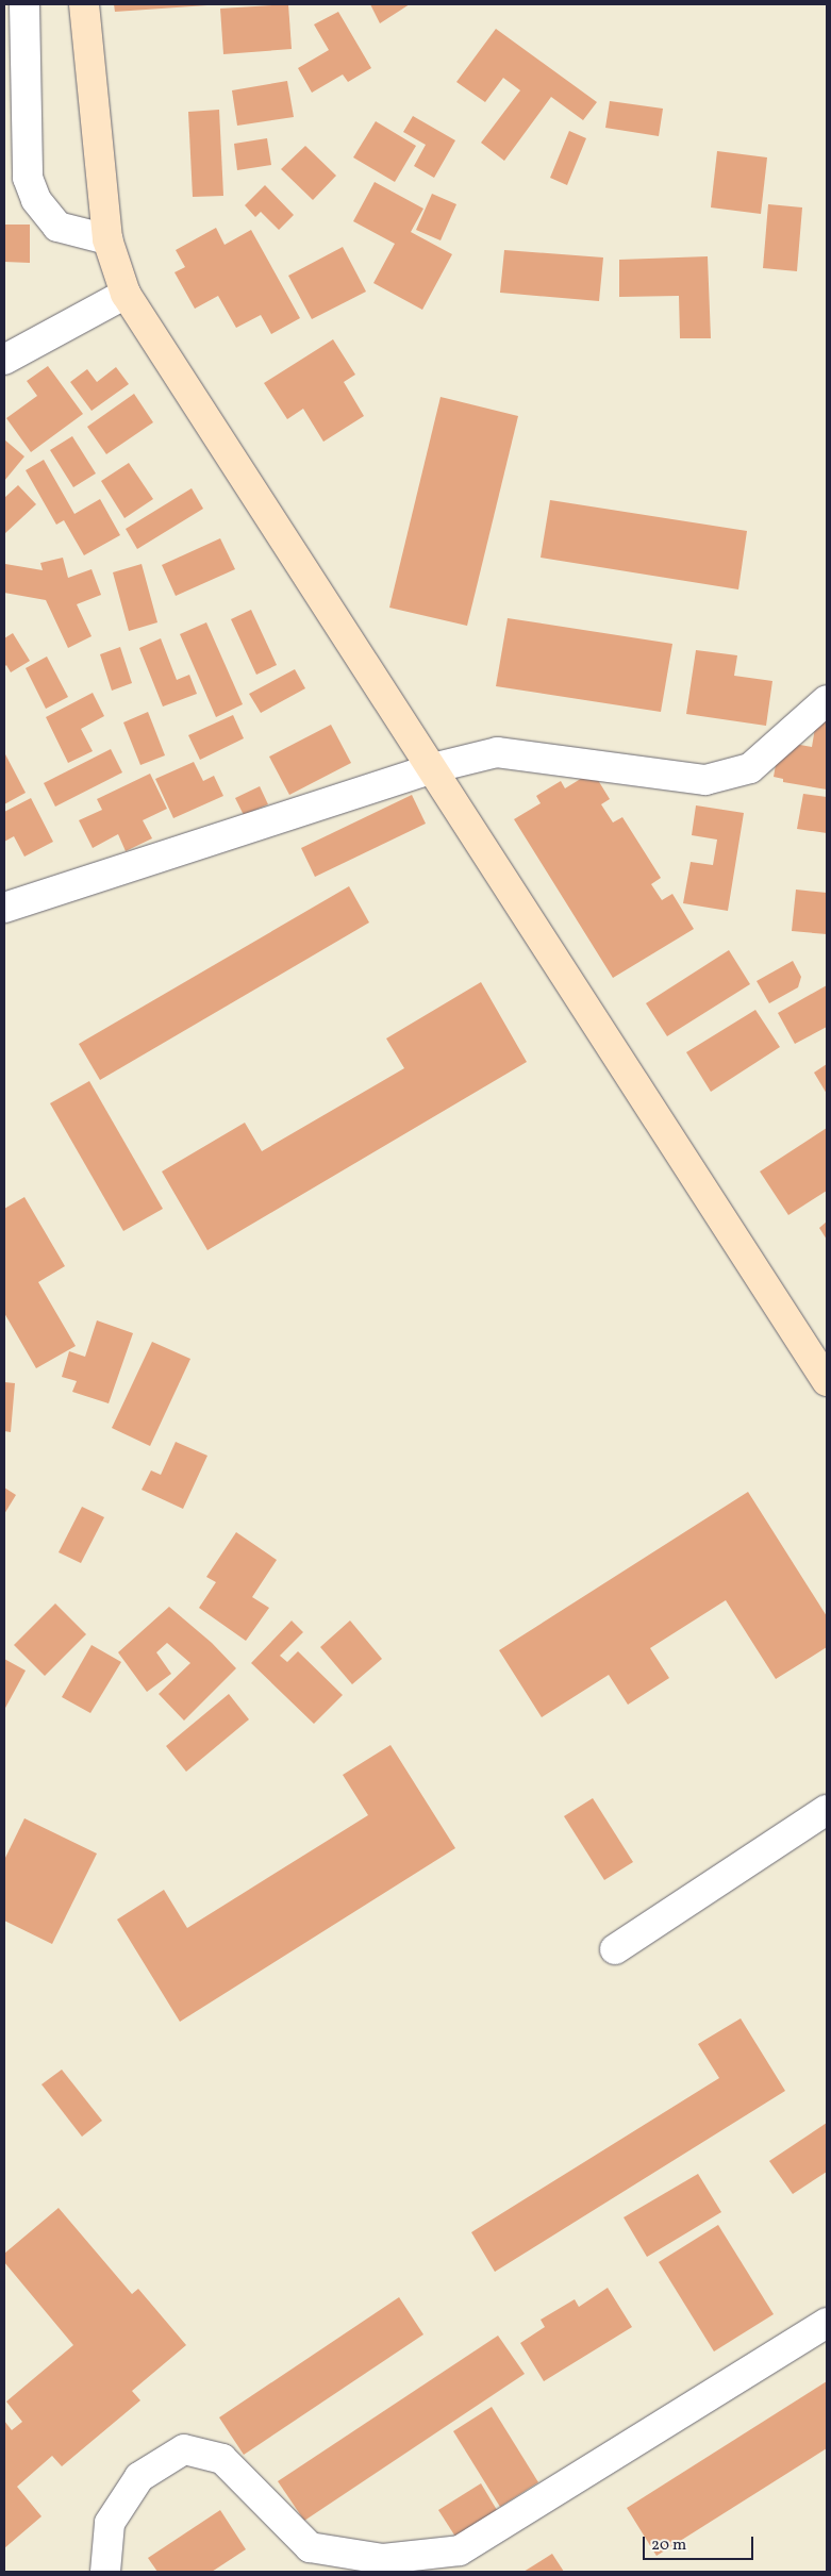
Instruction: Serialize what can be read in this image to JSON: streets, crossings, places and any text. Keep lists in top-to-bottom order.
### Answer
{
  "scale_bar": "20 m"
}
